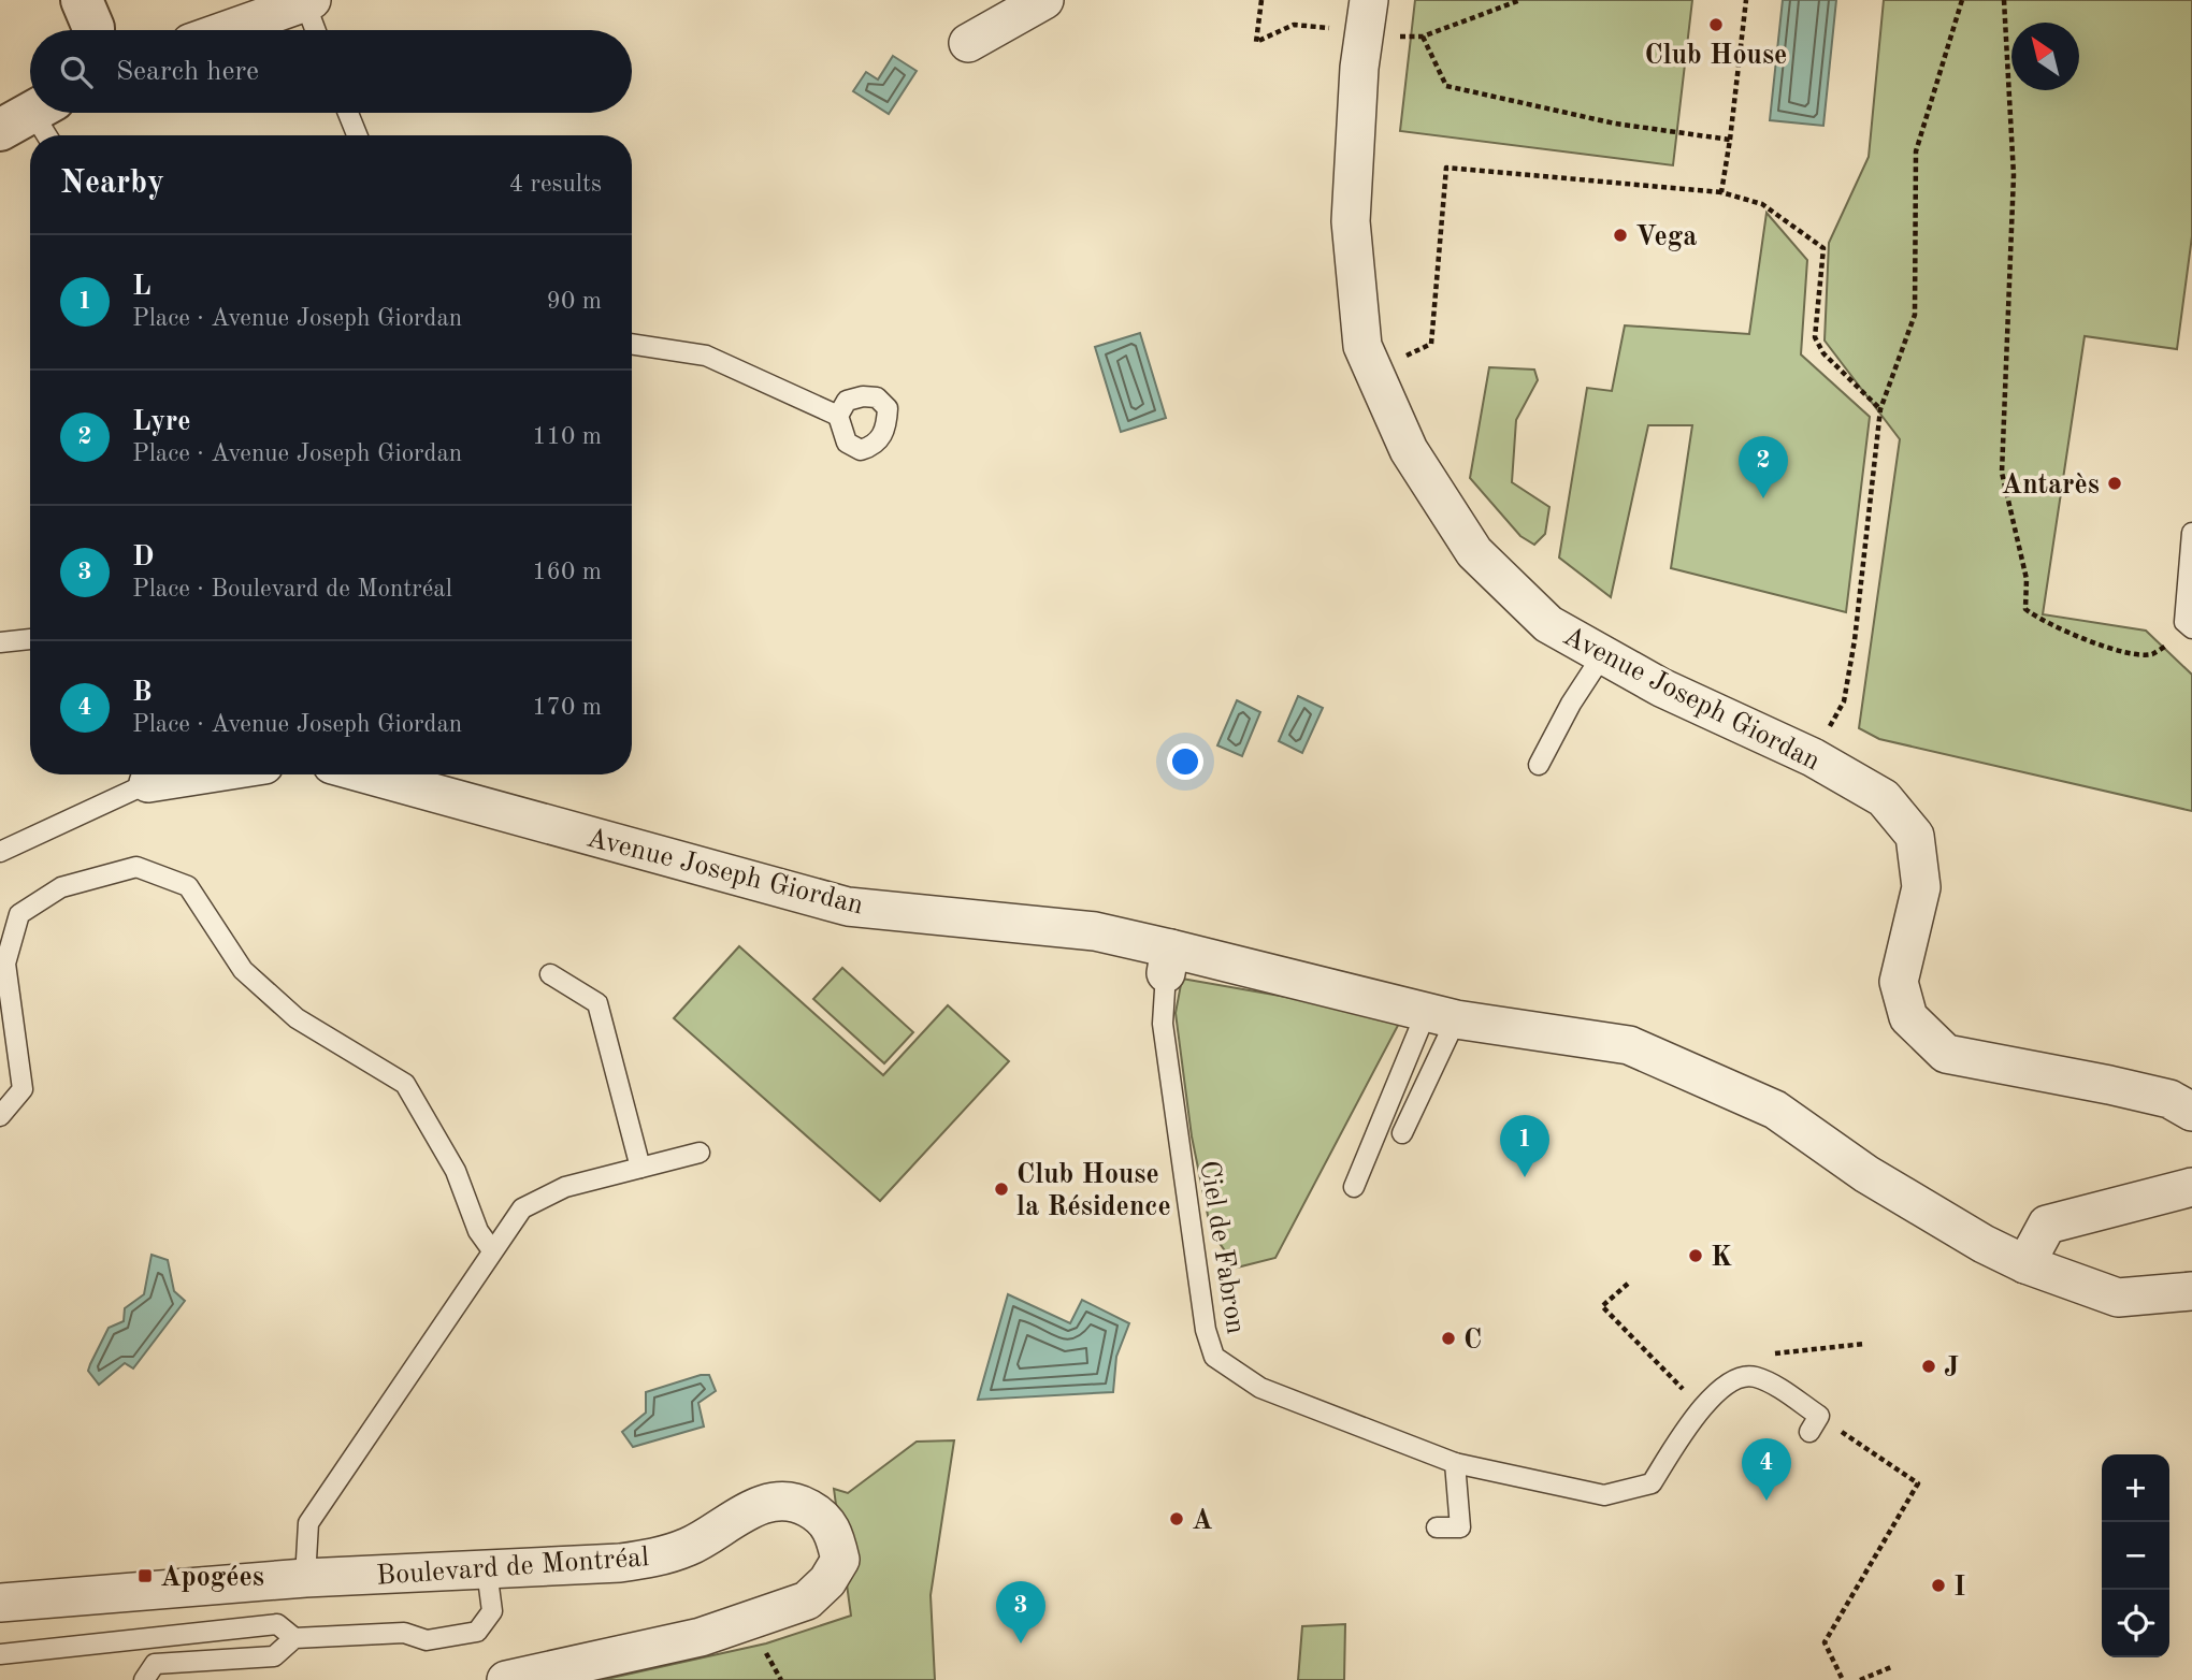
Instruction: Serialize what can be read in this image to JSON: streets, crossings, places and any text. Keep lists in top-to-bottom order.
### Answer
{
  "streets": {
    "street": ["Avenue Joseph Giordan", "Boulevard de Montréal"],
    "lane": ["Ciel de Fabron"]
  },
  "crossings": [
    ["Avenue Joseph Giordan", "Ciel de Fabron"]
  ],
  "places": {
    "other": [
      "Club House",
      "Vega",
      "Antarès",
      "Club House la Résidence",
      "K",
      "C",
      "J",
      "A",
      "I"
    ],
    "transit": ["Apogées"]
  },
  "north": "top left",
  "page": {
    "search": "Search here",
    "heading": ["Nearby", "4 results"],
    "list": [
      {
        "mark": "1",
        "name": "L",
        "note": "Place · Avenue Joseph Giordan",
        "value": "90 m"
      },
      {
        "mark": "2",
        "name": "Lyre",
        "note": "Place · Avenue Joseph Giordan",
        "value": "110 m"
      },
      {
        "mark": "3",
        "name": "D",
        "note": "Place · Boulevard de Montréal",
        "value": "160 m"
      },
      {
        "mark": "4",
        "name": "B",
        "note": "Place · Avenue Joseph Giordan",
        "value": "170 m"
      }
    ],
    "pins": [
      "2",
      "1",
      "4",
      "3"
    ],
    "map_buttons": ["+", "−"]
  }
}
